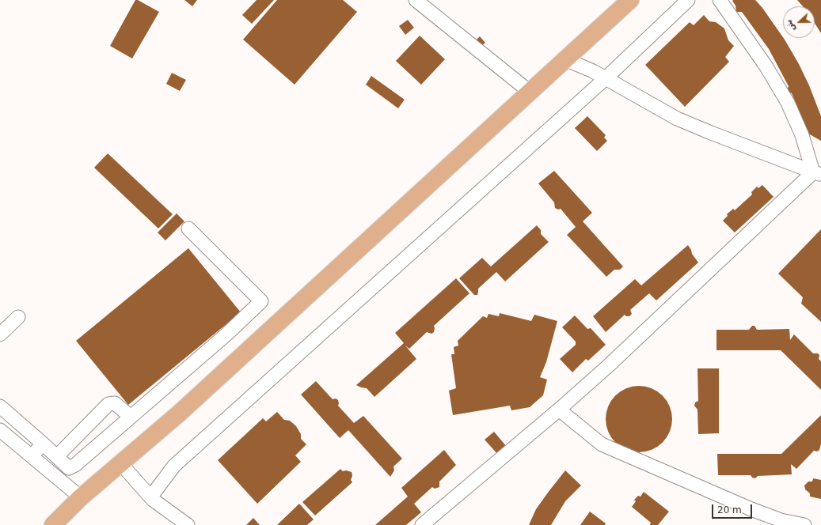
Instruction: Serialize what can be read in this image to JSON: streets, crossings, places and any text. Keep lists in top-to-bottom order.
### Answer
{
  "scale_bar": "20 m",
  "north": "left"
}
